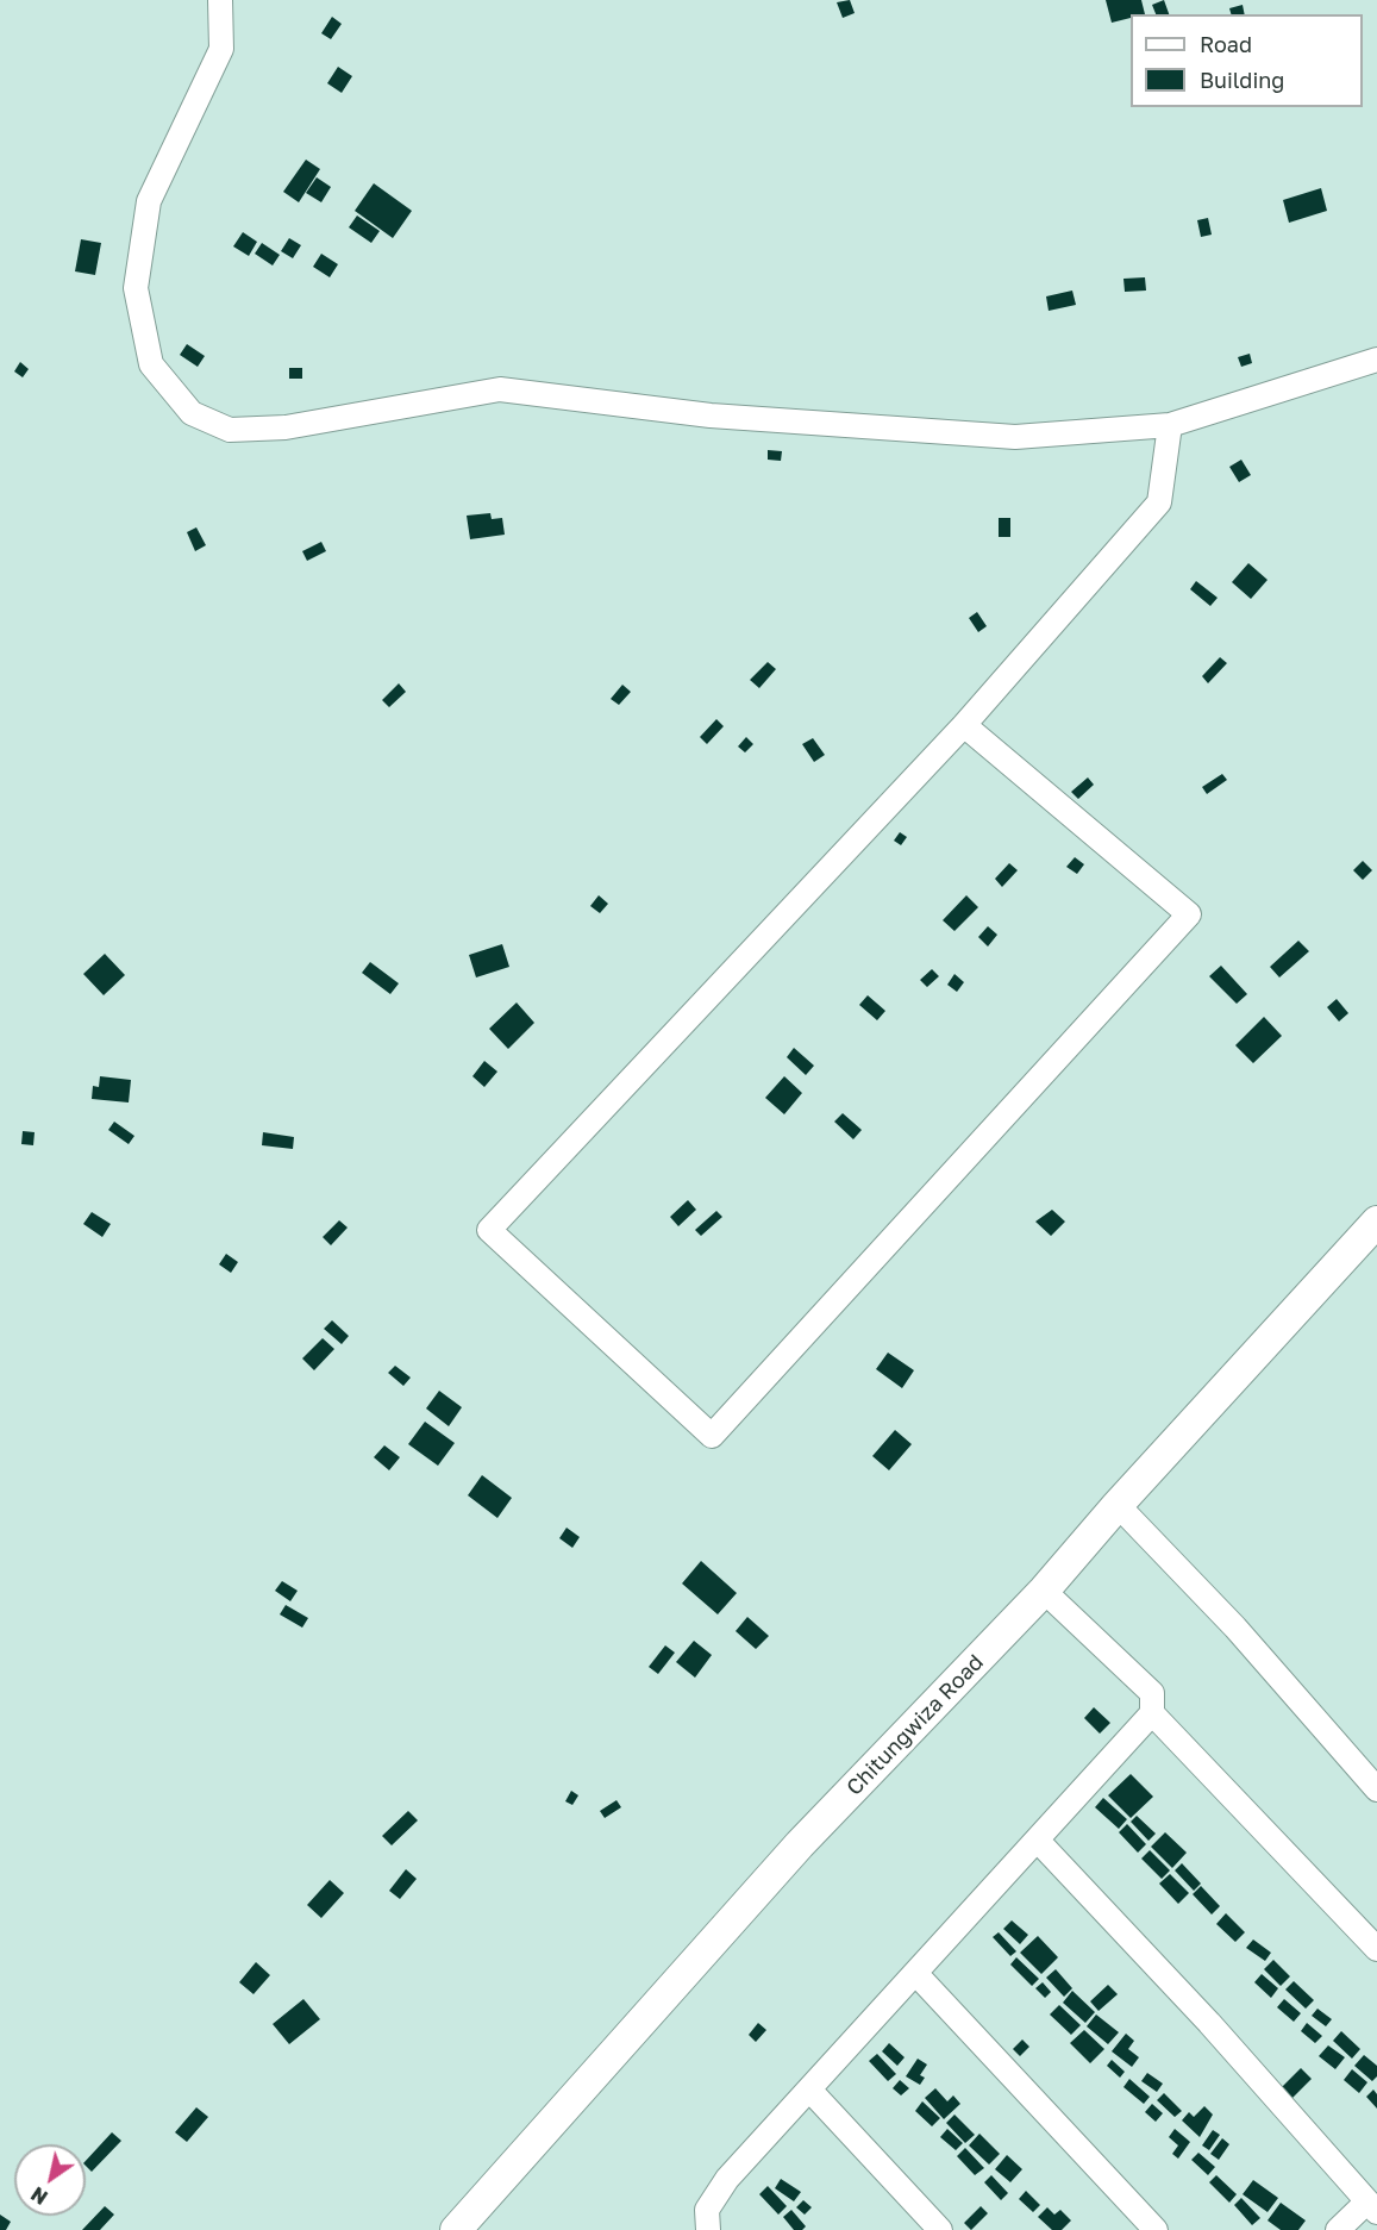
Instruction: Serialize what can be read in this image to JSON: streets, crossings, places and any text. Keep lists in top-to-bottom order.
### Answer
{
  "streets": {
    "main road": ["Chitungwiza Road"]
  },
  "legend": ["Road", "Building"],
  "north": "bottom left"
}
